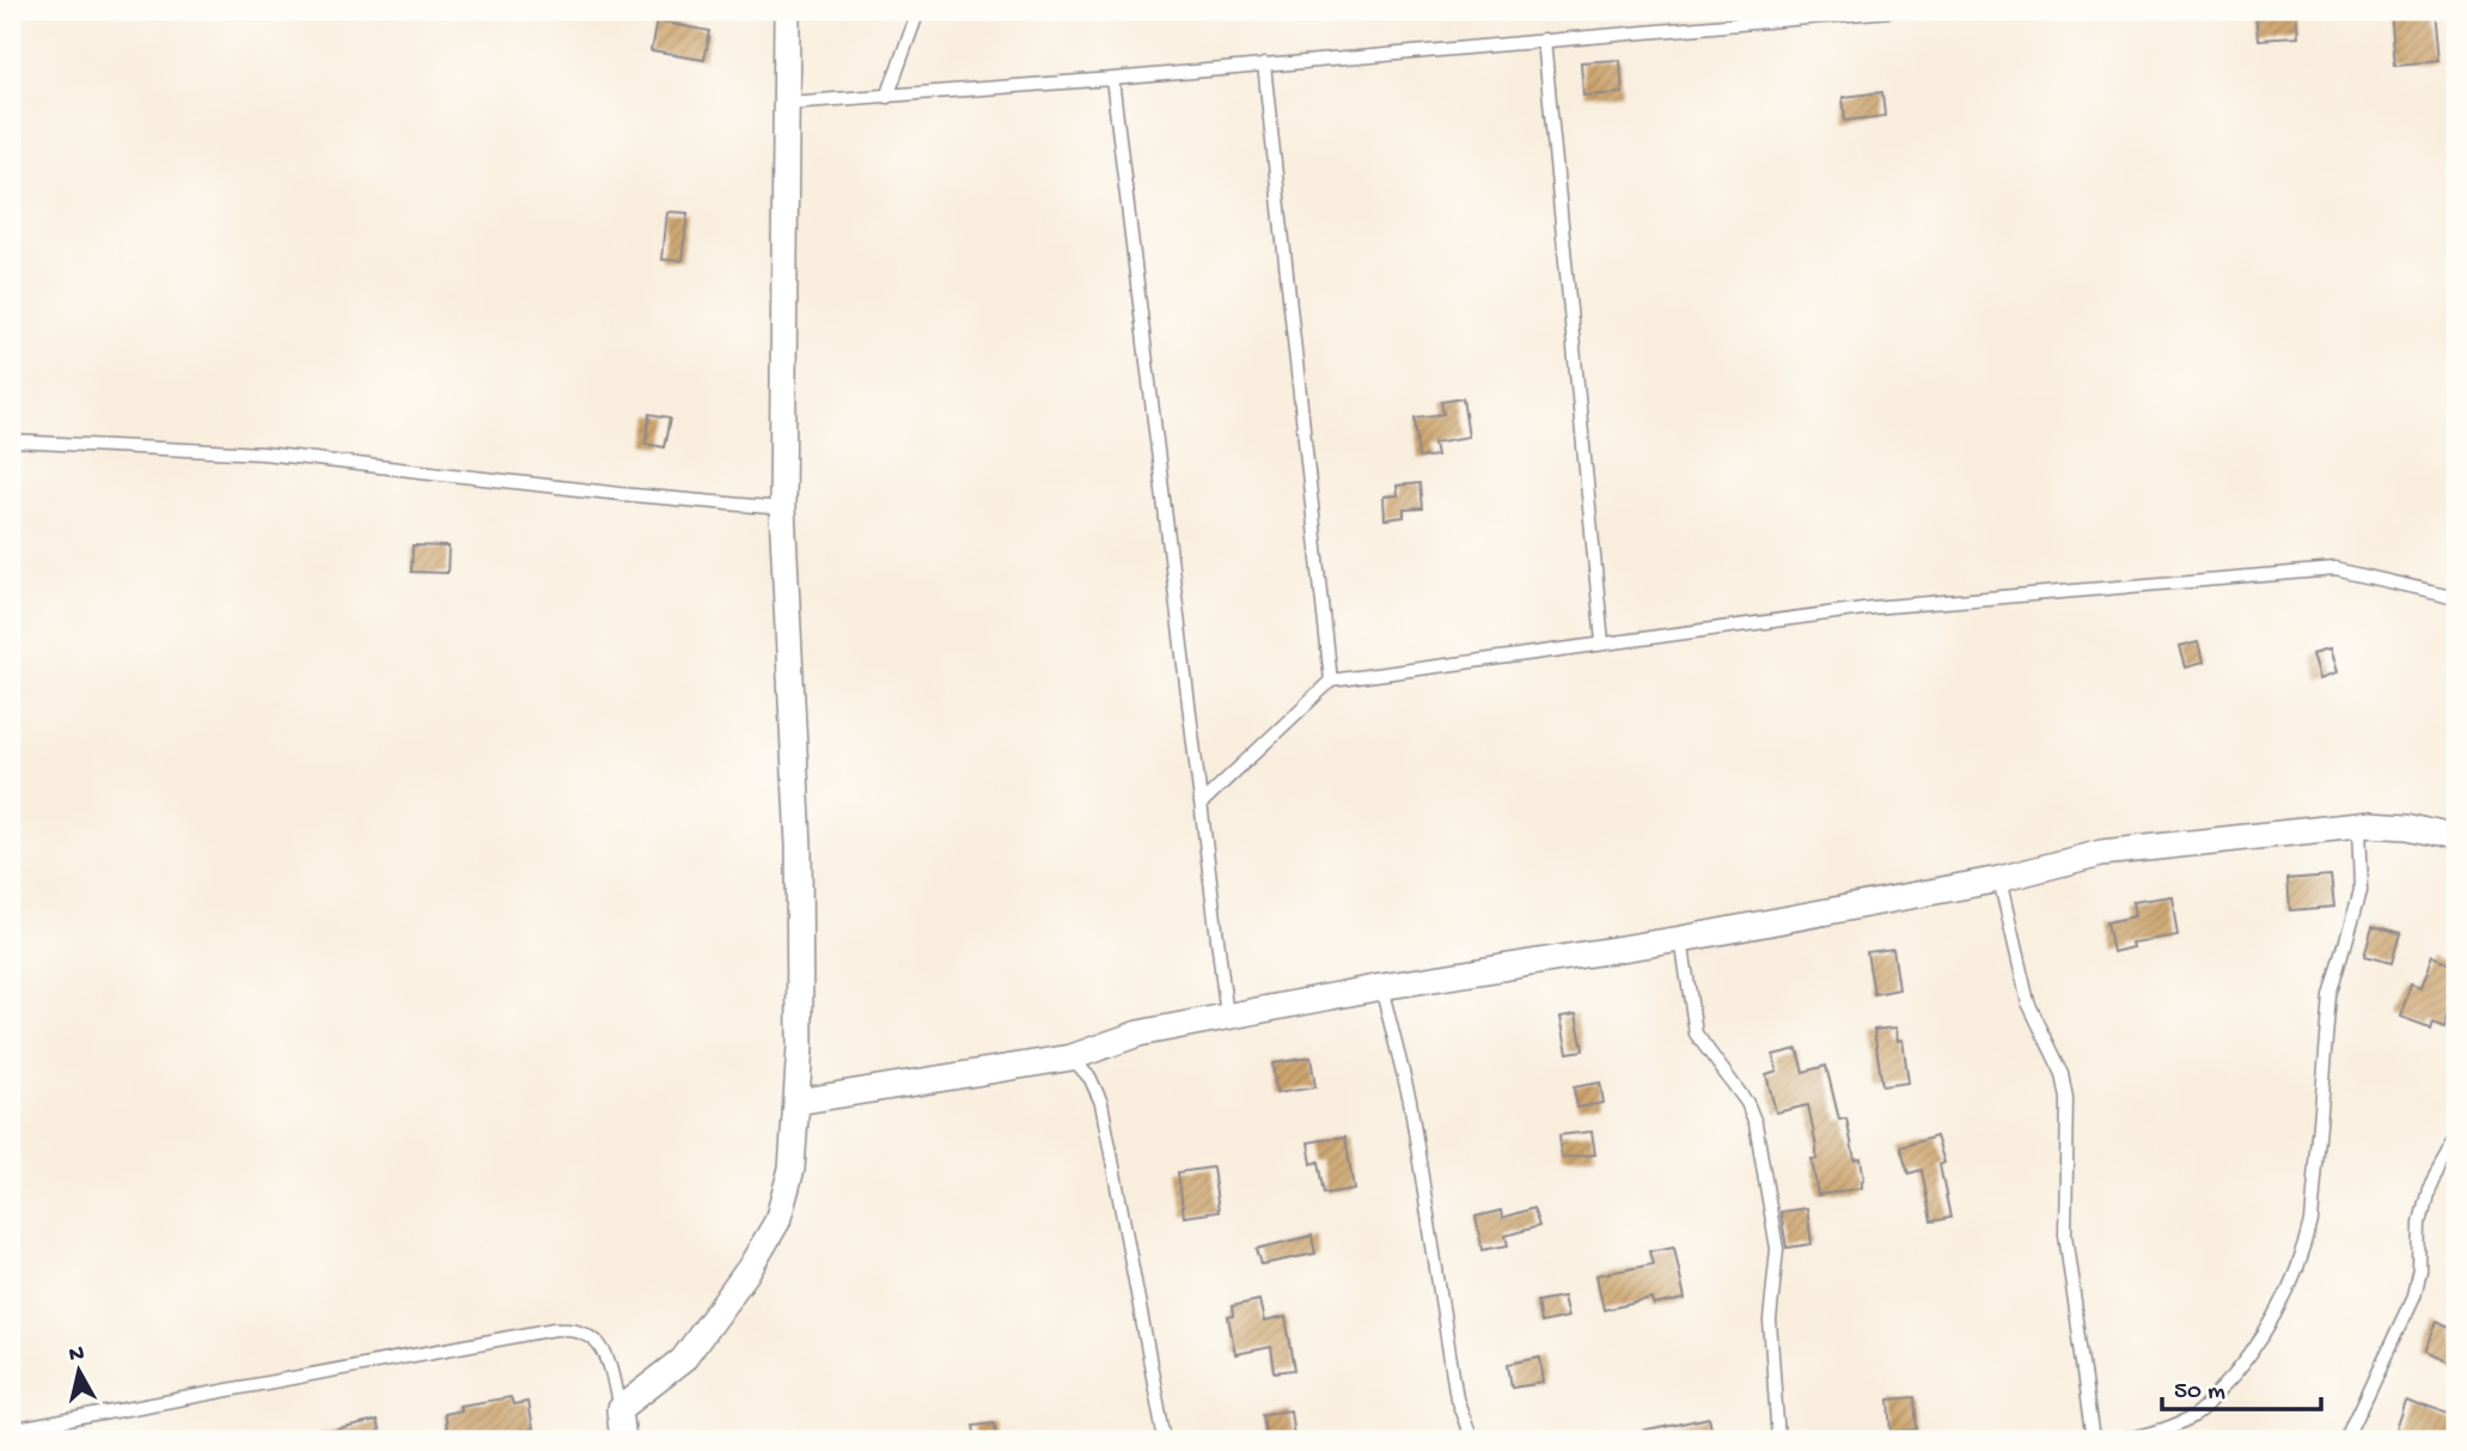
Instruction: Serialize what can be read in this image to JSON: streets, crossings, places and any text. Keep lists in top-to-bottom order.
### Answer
{
  "scale_bar": "50 m",
  "north": "top"
}
